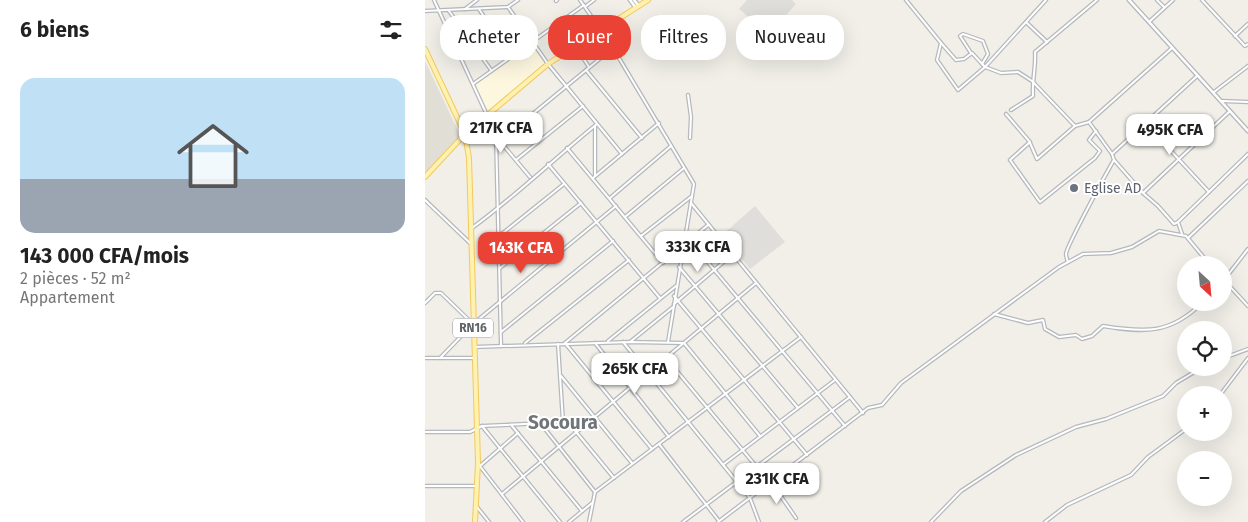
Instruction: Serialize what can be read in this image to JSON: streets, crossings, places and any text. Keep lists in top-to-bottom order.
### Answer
{
  "streets": {
    "main road": ["RN16"]
  },
  "districts": ["Socoura"],
  "places": ["Eglise AD"],
  "north": "bottom right",
  "page": {
    "heading": "6 biens",
    "chip": [
      "Acheter",
      "Louer",
      "Filtres",
      "Nouveau"
    ],
    "list": [
      {
        "name": "143 000 CFA/mois",
        "note": "2 pièces · 52 m² · Appartement"
      }
    ],
    "price": [
      "217K CFA",
      "495K CFA",
      "333K CFA",
      "143K CFA",
      "265K CFA",
      "231K CFA"
    ],
    "map_buttons": ["+", "−"]
  }
}
